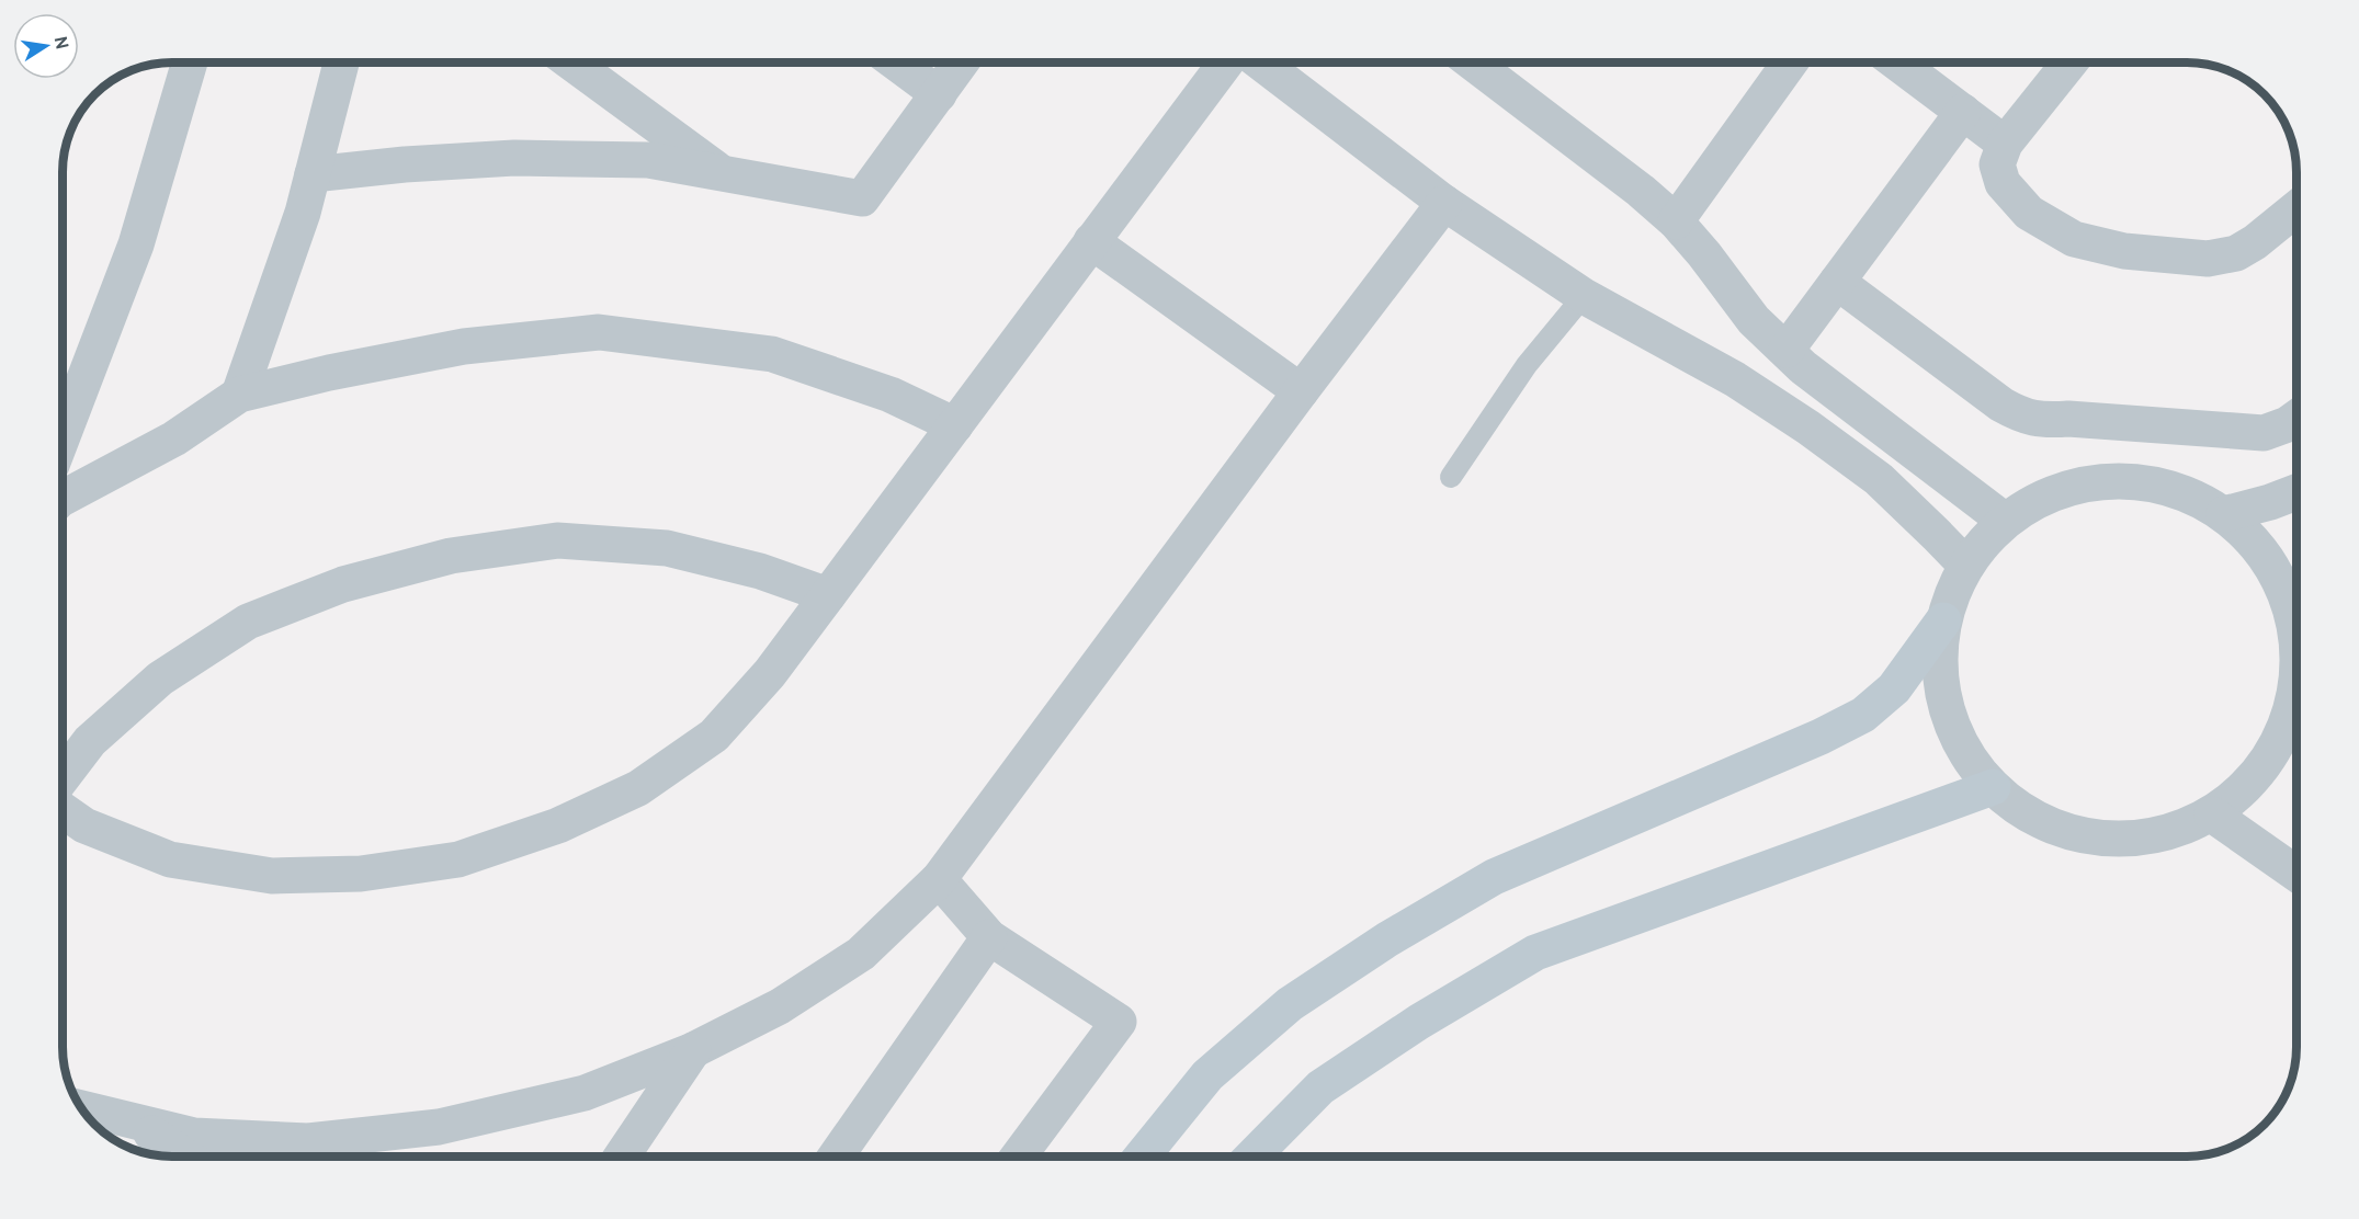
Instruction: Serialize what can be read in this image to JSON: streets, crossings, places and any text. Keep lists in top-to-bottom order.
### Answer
{
  "north": "right"
}
